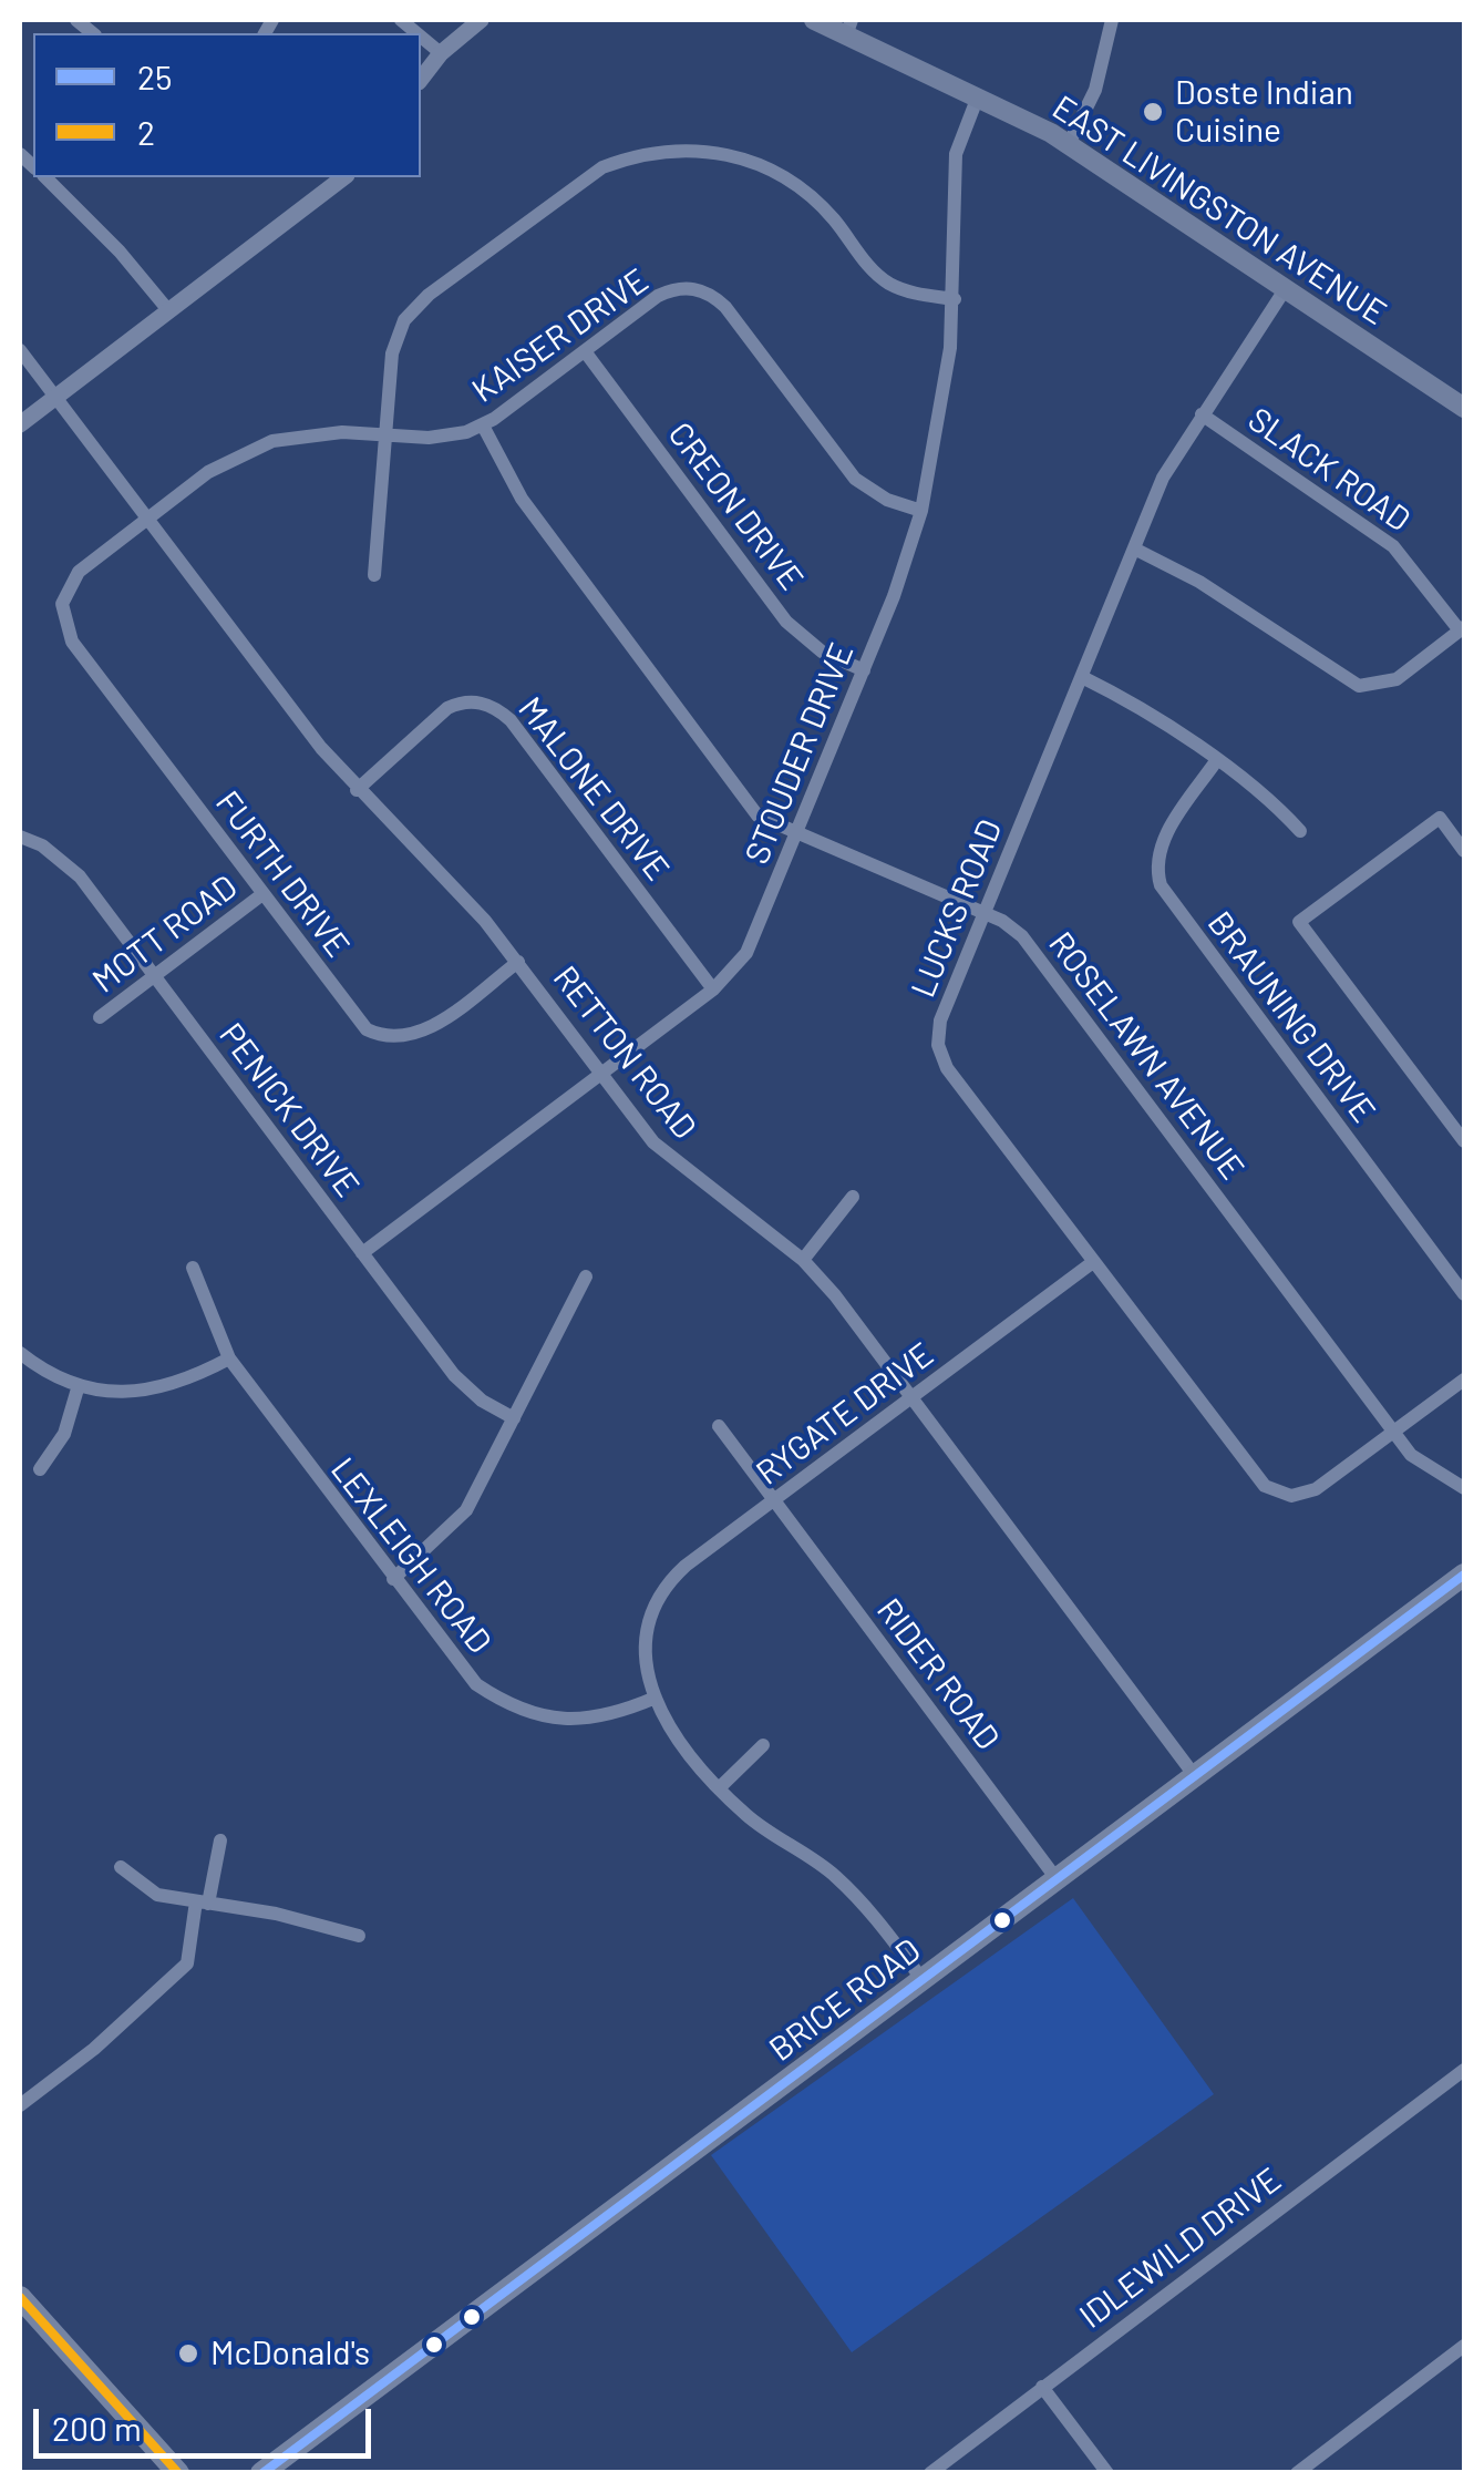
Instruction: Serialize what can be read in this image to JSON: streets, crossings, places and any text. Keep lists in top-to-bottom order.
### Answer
{
  "streets": {
    "main road": ["EAST LIVINGSTON AVENUE", "BRICE ROAD"],
    "street": [
      "KAISER DRIVE",
      "SLACK ROAD",
      "CREON DRIVE",
      "STOUDER DRIVE",
      "MALONE DRIVE",
      "FURTH DRIVE",
      "LUCKS ROAD",
      "MOTT ROAD",
      "BRAUNING DRIVE",
      "RETTON ROAD",
      "ROSELAWN AVENUE",
      "PENICK DRIVE",
      "RYGATE DRIVE",
      "LEXLEIGH ROAD",
      "RIDER ROAD",
      "IDLEWILD DRIVE"
    ]
  },
  "crossings": [
    ["EAST LIVINGSTON AVENUE", "STOUDER DRIVE"],
    ["EAST LIVINGSTON AVENUE", "LUCKS ROAD"],
    ["KAISER DRIVE", "CREON DRIVE"],
    ["KAISER DRIVE", "STOUDER DRIVE"],
    ["KAISER DRIVE", "FURTH DRIVE"],
    ["KAISER DRIVE", "RETTON ROAD"],
    ["KAISER DRIVE", "ROSELAWN AVENUE"],
    ["SLACK ROAD", "LUCKS ROAD"],
    ["CREON DRIVE", "STOUDER DRIVE"],
    ["STOUDER DRIVE", "MALONE DRIVE"],
    ["STOUDER DRIVE", "RETTON ROAD"],
    ["STOUDER DRIVE", "ROSELAWN AVENUE"],
    ["STOUDER DRIVE", "PENICK DRIVE"],
    ["MALONE DRIVE", "RETTON ROAD"],
    ["FURTH DRIVE", "MOTT ROAD"],
    ["FURTH DRIVE", "RETTON ROAD"],
    ["LUCKS ROAD", "ROSELAWN AVENUE"],
    ["LUCKS ROAD", "RYGATE DRIVE"],
    ["MOTT ROAD", "PENICK DRIVE"],
    ["RETTON ROAD", "RYGATE DRIVE"],
    ["RETTON ROAD", "BRICE ROAD"],
    ["RYGATE DRIVE", "LEXLEIGH ROAD"],
    ["RYGATE DRIVE", "RIDER ROAD"],
    ["RIDER ROAD", "BRICE ROAD"]
  ],
  "places": ["Doste Indian Cuisine", "McDonald's"],
  "lines": ["transit line 25", "transit line 2"],
  "legend": ["25", "2"],
  "scale_bar": "200 m"
}
